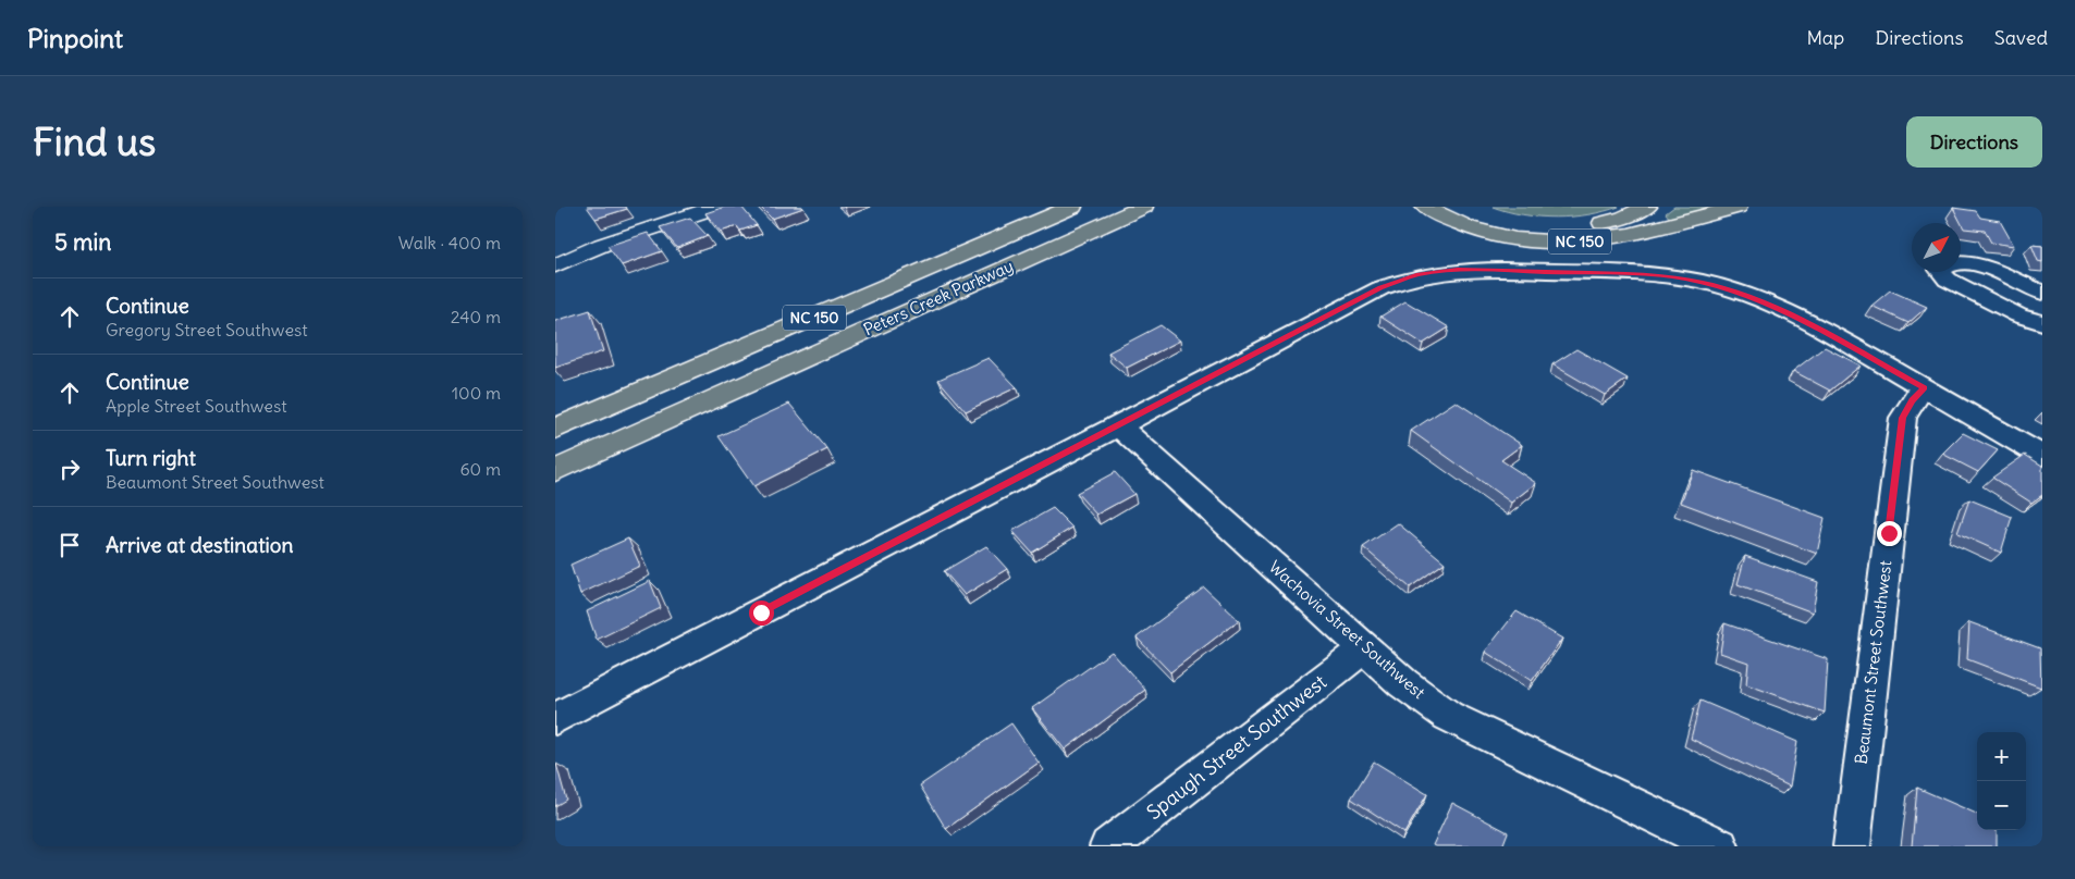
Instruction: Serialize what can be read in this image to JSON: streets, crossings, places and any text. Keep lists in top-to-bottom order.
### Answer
{
  "streets": {
    "main road": ["NC 150", "Peters Creek Parkway"],
    "street": ["Wachovia Street Southwest", "Beaumont Street Southwest", "Spaugh Street Southwest"]
  },
  "crossings": [
    ["Wachovia Street Southwest", "Spaugh Street Southwest"]
  ],
  "north": "top right",
  "page": {
    "header": "Pinpoint",
    "nav": ["Map", "Directions", "Saved"],
    "buttons": "Directions",
    "title": "Find us",
    "heading": ["5 min", "Walk · 400 m"],
    "list": [
      ["Continue", "Gregory Street Southwest", "240 m"],
      ["Continue", "Apple Street Southwest", "100 m"],
      ["Turn right", "Beaumont Street Southwest", "60 m"],
      "Arrive at destination"
    ],
    "map_buttons": ["+", "−"]
  }
}
